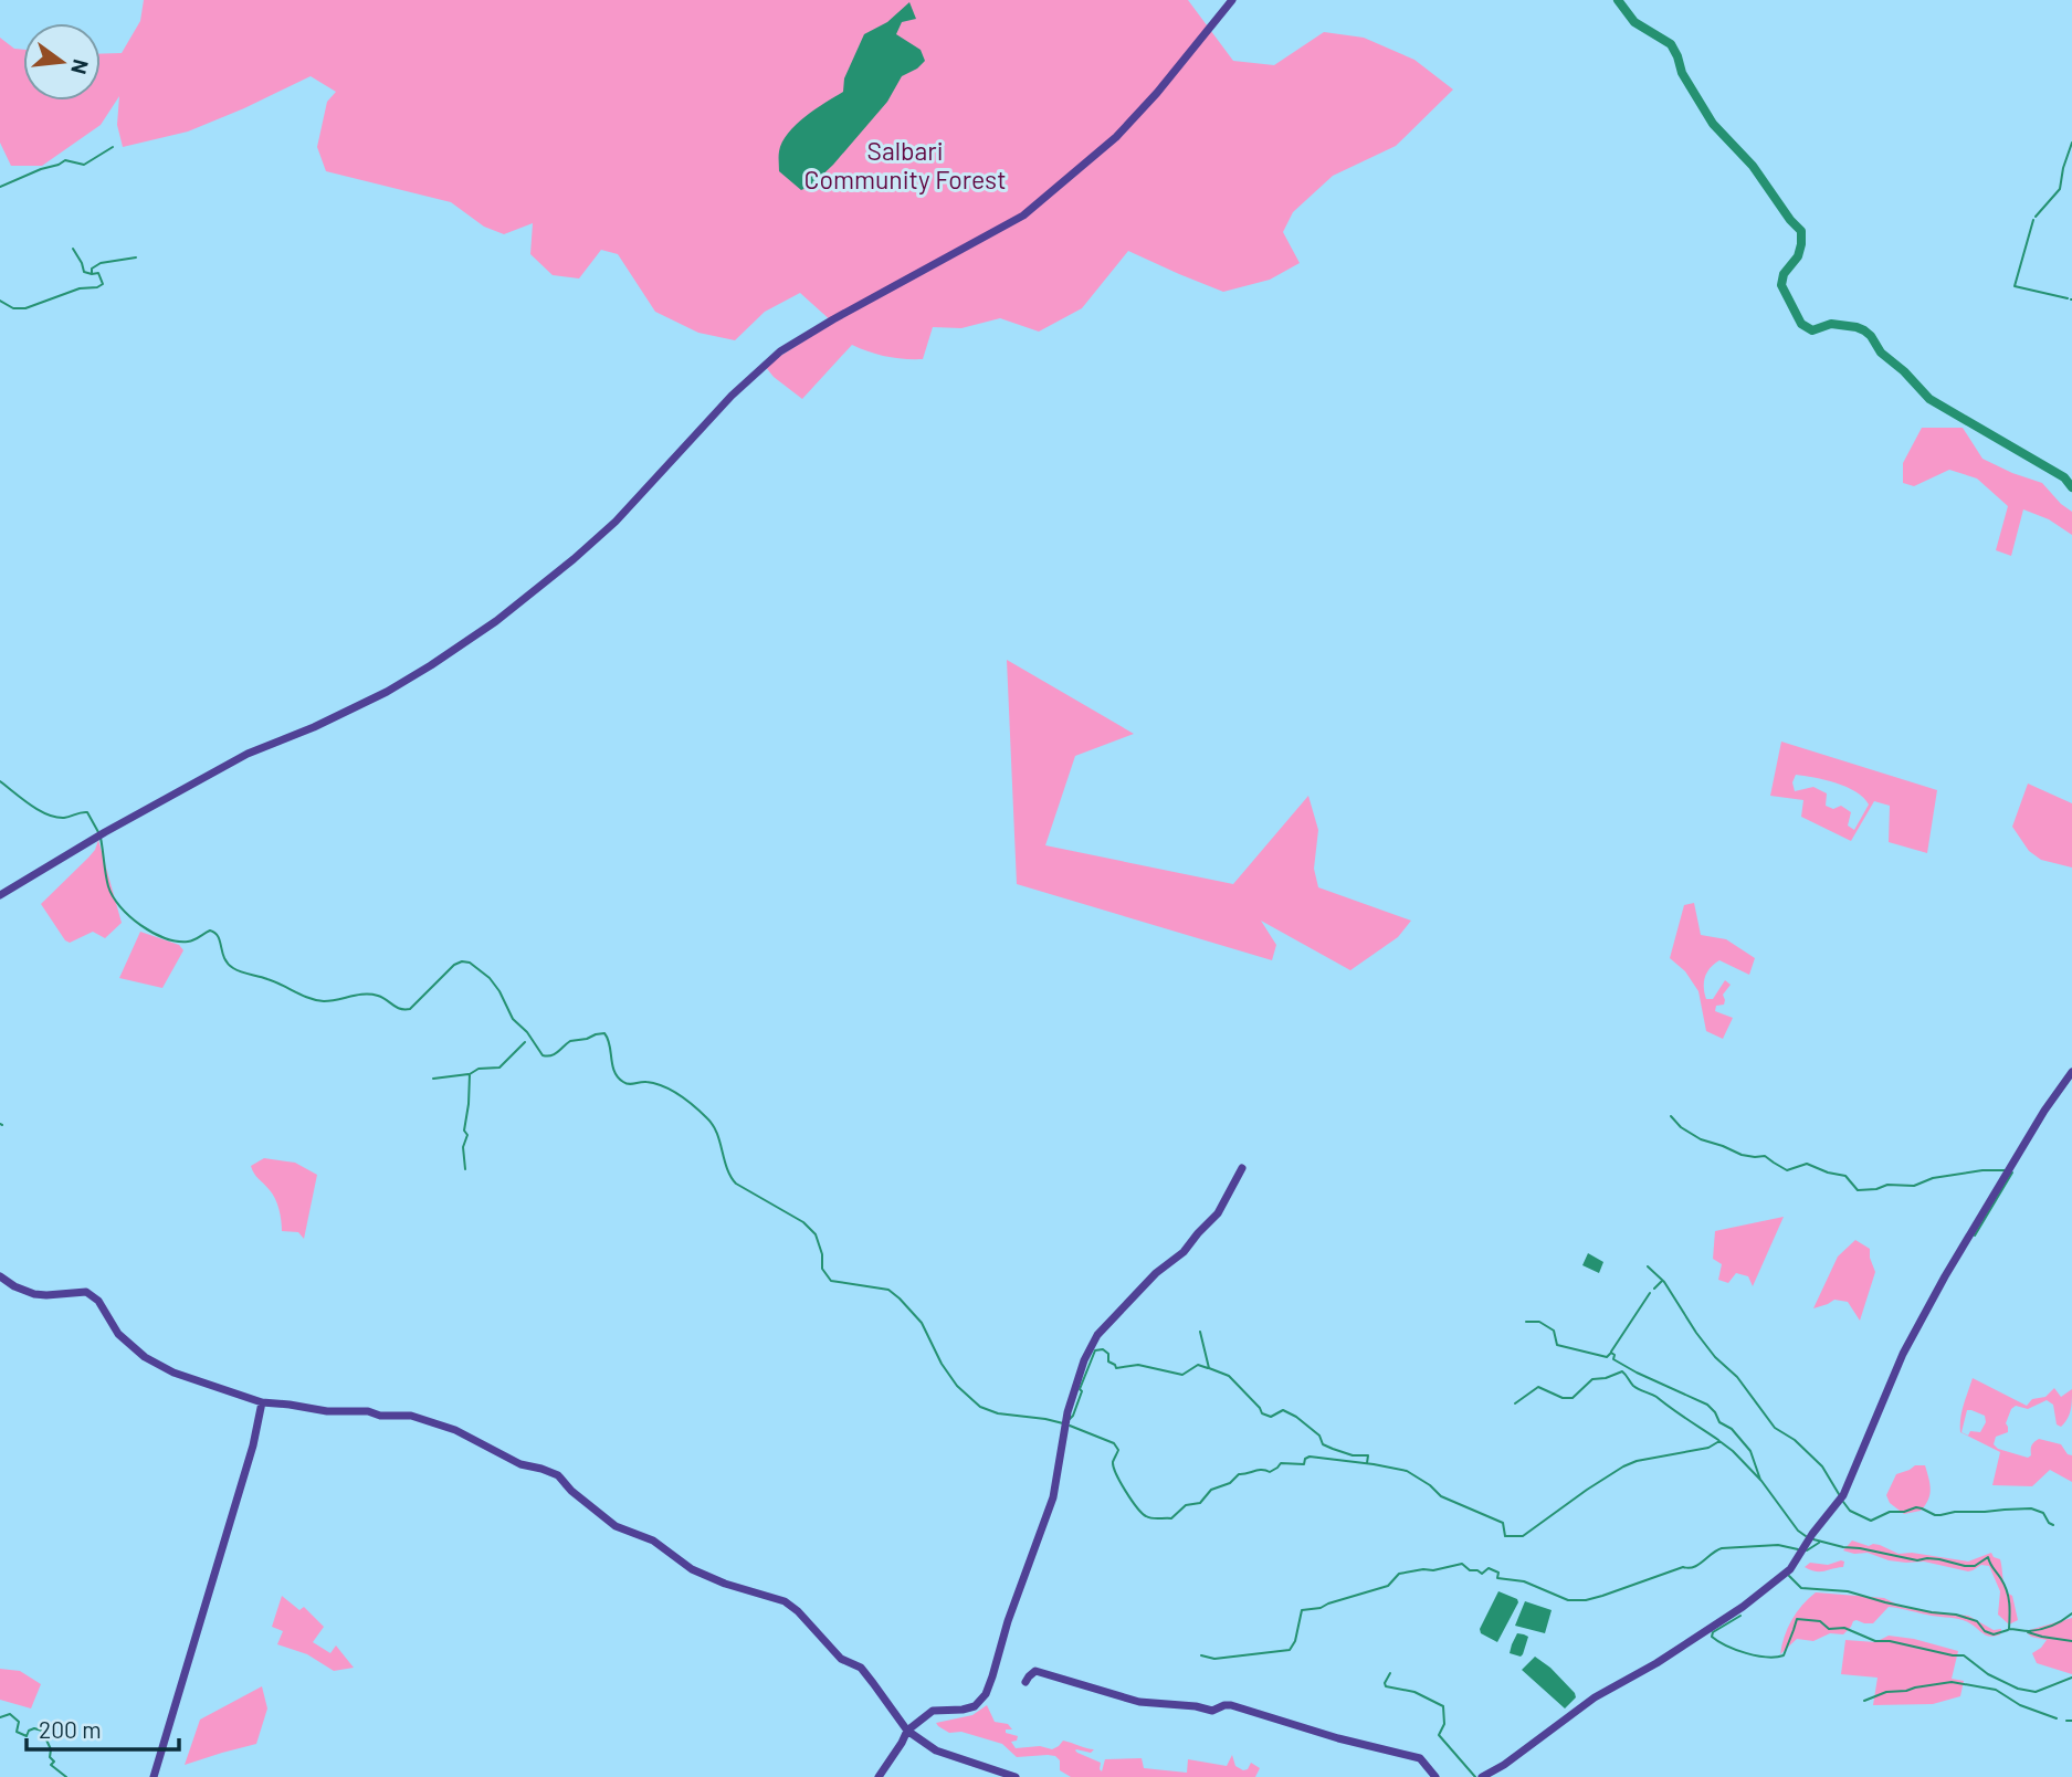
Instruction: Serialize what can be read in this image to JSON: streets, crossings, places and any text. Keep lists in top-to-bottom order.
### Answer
{
  "parks": ["Salbari Community Forest"],
  "scale_bar": "200 m",
  "north": "right"
}
